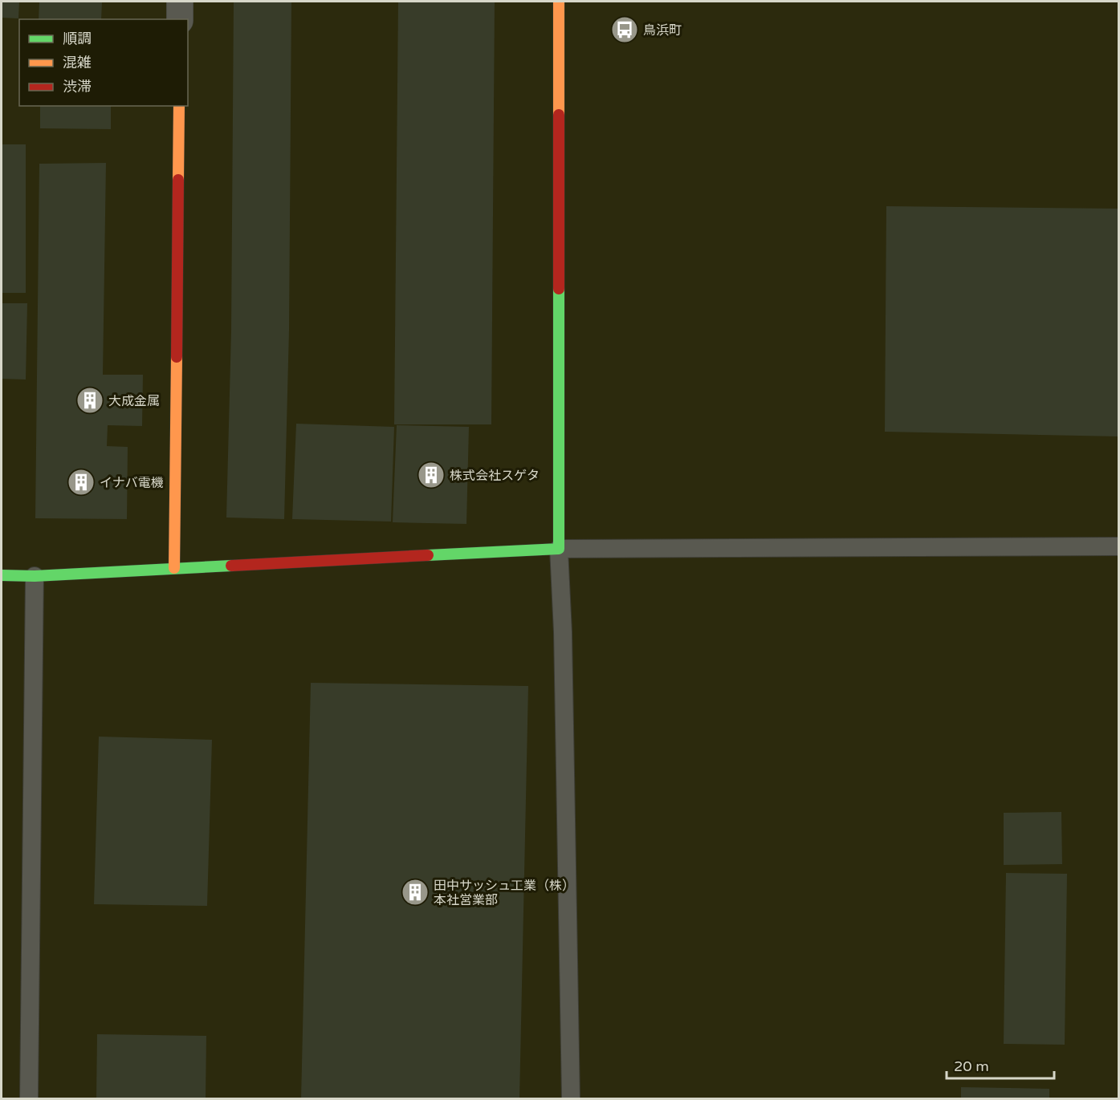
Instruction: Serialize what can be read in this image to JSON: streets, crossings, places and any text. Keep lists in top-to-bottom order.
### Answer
{
  "places": {
    "bus stop": ["鳥浜町"],
    "building": [
      "大成金属",
      "株式会社スゲタ",
      "イナバ電機",
      "田中サッシュ工業（株） 本社営業部"
    ]
  },
  "legend": ["順調", "混雑", "渋滞"],
  "scale_bar": "20 m"
}
